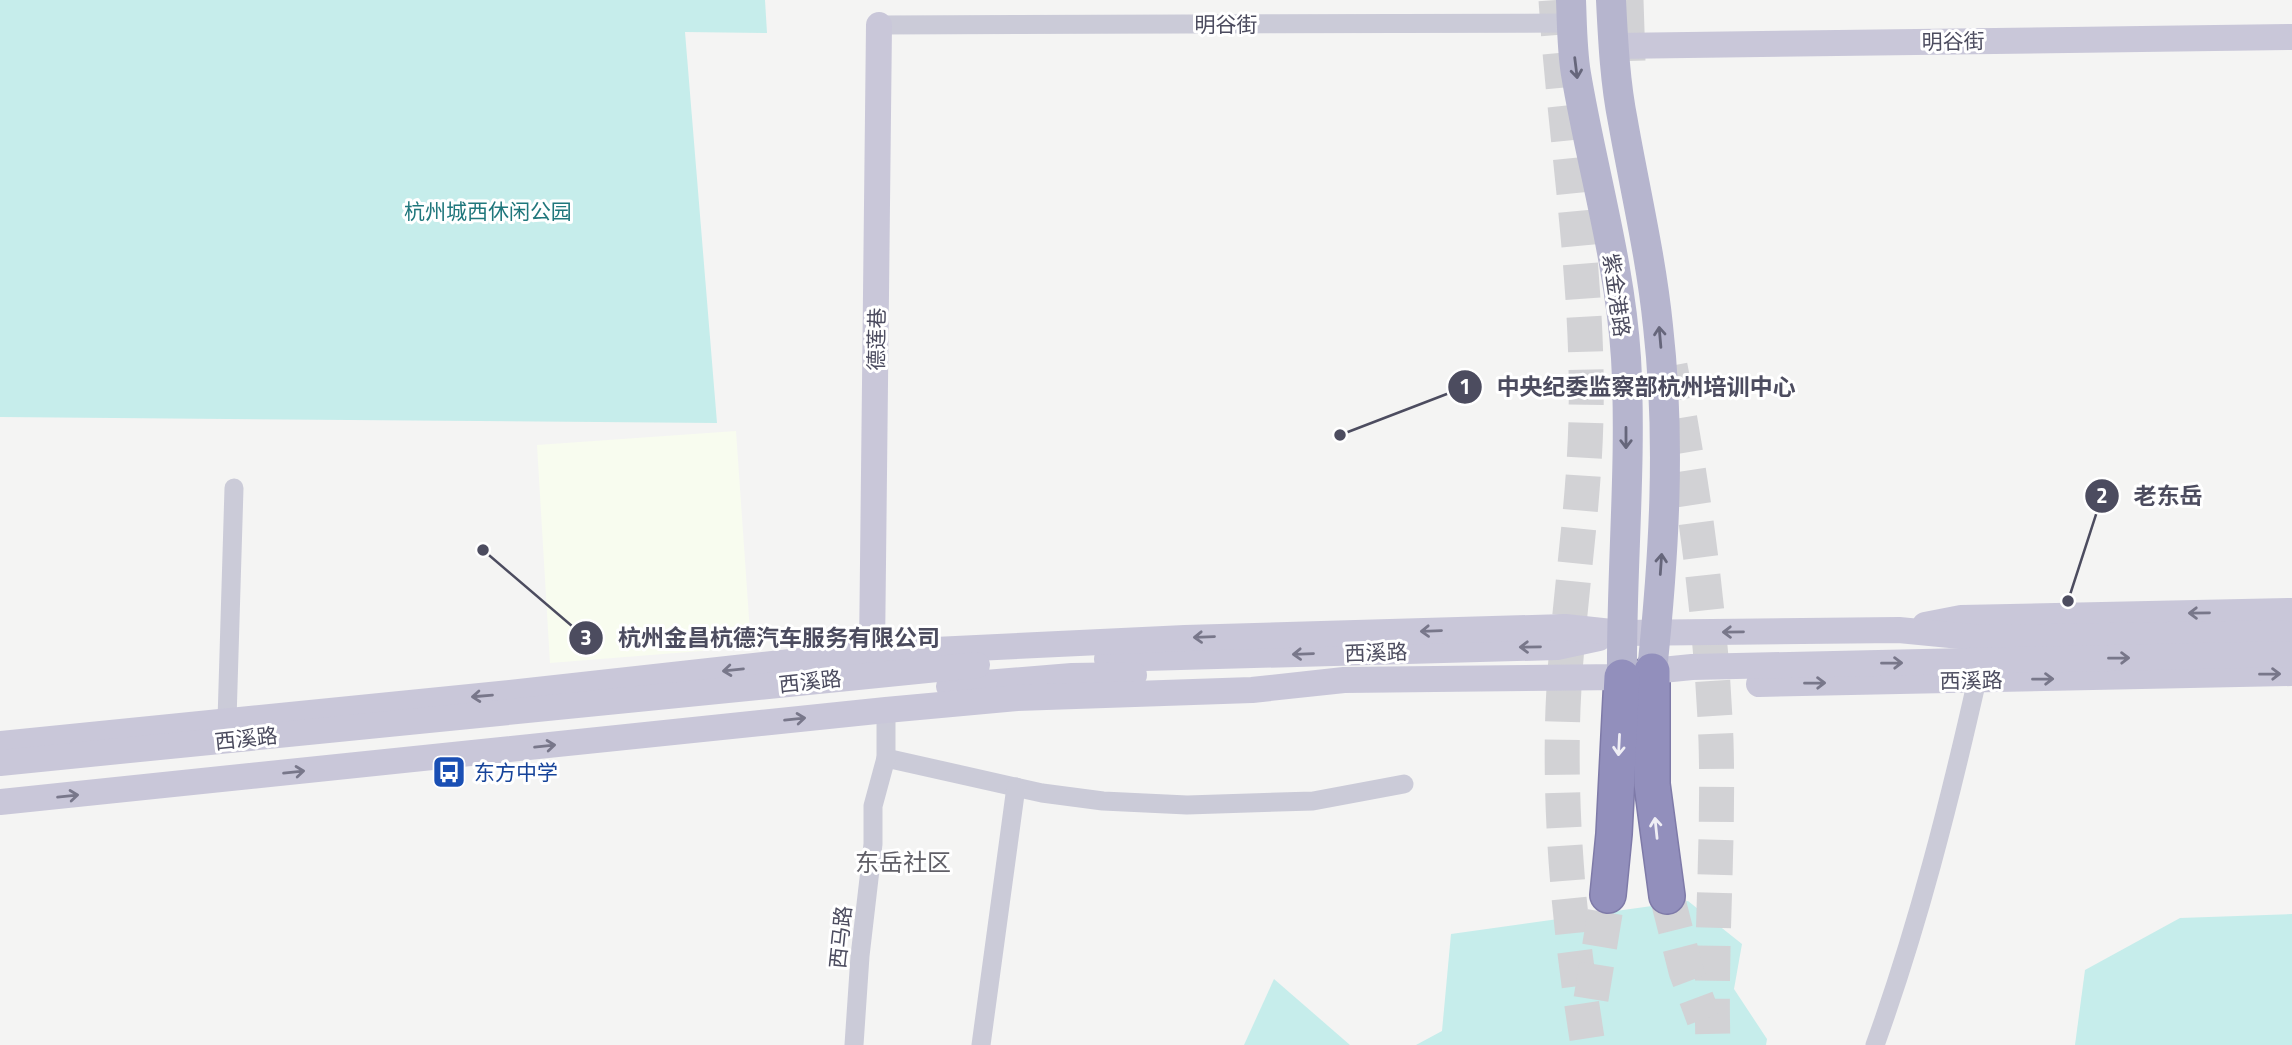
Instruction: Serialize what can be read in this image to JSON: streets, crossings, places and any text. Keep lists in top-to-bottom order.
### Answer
{
  "streets": {
    "main road": ["紫金港路"],
    "street": [
      "明谷街",
      "德莲巷",
      "西溪路",
      "西马路"
    ]
  },
  "crossings": [
    ["明谷街", "紫金港路"],
    ["明谷街", "德莲巷"],
    ["紫金港路", "西溪路"],
    ["德莲巷", "西溪路"],
    ["西溪路", "西马路"]
  ],
  "districts": ["东岳社区"],
  "parks": ["杭州城西休闲公园"],
  "places": {
    "other": ["中央纪委监察部杭州培训中心", "杭州金昌杭德汽车服务有限公司", "老东岳"],
    "bus stop": ["东方中学"]
  }
}
